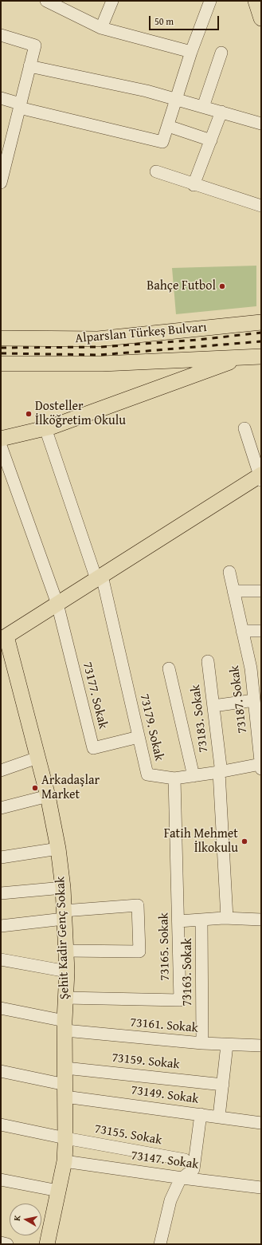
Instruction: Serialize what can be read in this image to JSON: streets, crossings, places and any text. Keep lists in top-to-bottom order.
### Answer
{
  "streets": {
    "main road": ["Alparslan Türkeş Bulvarı", "Şehit Kadir Genç Sokak"],
    "street": [
      "73177. Sokak",
      "73187. Sokak",
      "73183. Sokak",
      "73179. Sokak",
      "73165. Sokak",
      "73163. Sokak",
      "73161. Sokak",
      "73159. Sokak",
      "73149. Sokak",
      "73155. Sokak",
      "73147. Sokak"
    ]
  },
  "crossings": [
    ["73177. Sokak", "73179. Sokak"],
    ["73187. Sokak", "73179. Sokak"],
    ["73183. Sokak", "73179. Sokak"],
    ["73179. Sokak", "73165. Sokak"],
    ["Şehit Kadir Genç Sokak", "73165. Sokak"],
    ["Şehit Kadir Genç Sokak", "73161. Sokak"],
    ["Şehit Kadir Genç Sokak", "73159. Sokak"],
    ["Şehit Kadir Genç Sokak", "73149. Sokak"],
    ["Şehit Kadir Genç Sokak", "73155. Sokak"],
    ["Şehit Kadir Genç Sokak", "73147. Sokak"],
    ["73163. Sokak", "73161. Sokak"]
  ],
  "places": [
    "Bahçe Futbol",
    "Dosteller İlköğretim Okulu",
    "Arkadaşlar Market",
    "Fatih Mehmet İlkokulu"
  ],
  "scale_bar": "50 m",
  "north": "left"
}
